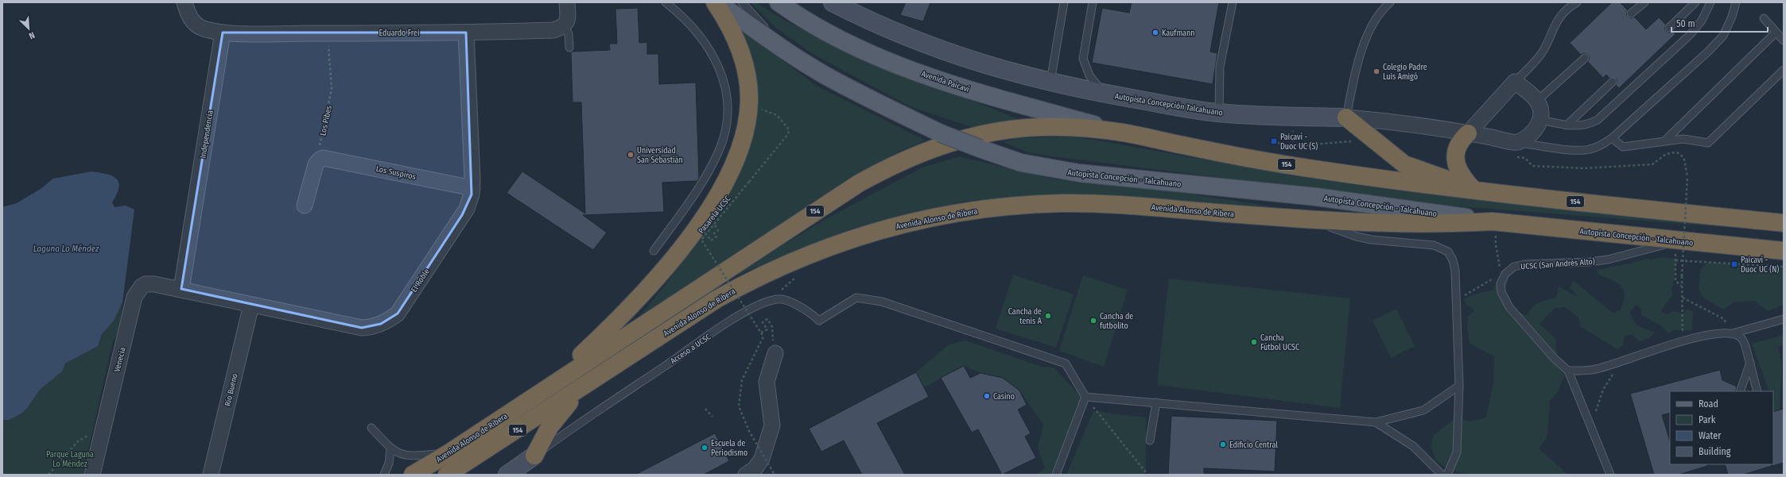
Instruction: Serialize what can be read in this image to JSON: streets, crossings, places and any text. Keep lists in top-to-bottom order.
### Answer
{
  "streets": {
    "highway": ["154", "Autopista Concepción - Talcahuano", "Avenida Alonso de Ribera"],
    "main road": ["Avenida Paicaví"],
    "street": [
      "Eduardo Frei",
      "Autopista Concepción Talcahuano",
      "Independencia",
      "Los Suspiros",
      "El Roble",
      "Venecia",
      "Río Bueno"
    ],
    "lane": ["UCSC (San Andrés Alto)", "Acceso a UCSC"],
    "path": ["Los Pibes", "Pasarela UCSC"]
  },
  "crossings": [
    ["Eduardo Frei", "Los Pibes"],
    ["Eduardo Frei", "Independencia"],
    ["Eduardo Frei", "El Roble"],
    ["Avenida Paicaví", "154"],
    ["Avenida Paicaví", "Avenida Alonso de Ribera"],
    ["Los Pibes", "Los Suspiros"],
    ["Independencia", "El Roble"],
    ["Independencia", "Venecia"],
    ["154", "Avenida Alonso de Ribera"],
    ["Los Suspiros", "El Roble"],
    ["Autopista Concepción - Talcahuano", "Avenida Alonso de Ribera"],
    ["Autopista Concepción - Talcahuano", "UCSC (San Andrés Alto)"],
    ["El Roble", "Venecia"],
    ["El Roble", "Río Bueno"]
  ],
  "water": ["Laguna Lo Méndez"],
  "parks": ["Parque Laguna Lo Méndez"],
  "places": {
    "other": [
      "Kaufmann",
      "Colegio Padre Luis Amigó",
      "Universidad San Sebastián",
      "Cancha de tenis A",
      "Cancha de futbolito",
      "Cancha Fútbol UCSC",
      "Casino",
      "Edificio Central",
      "Escuela de Periodismo"
    ],
    "transit": ["Paicaví - Duoc UC (S)", "Paicaví - Duoc UC (N)"]
  },
  "legend": [
    "Road",
    "Park",
    "Water",
    "Building"
  ],
  "scale_bar": "50 m",
  "north": "bottom right"
}
